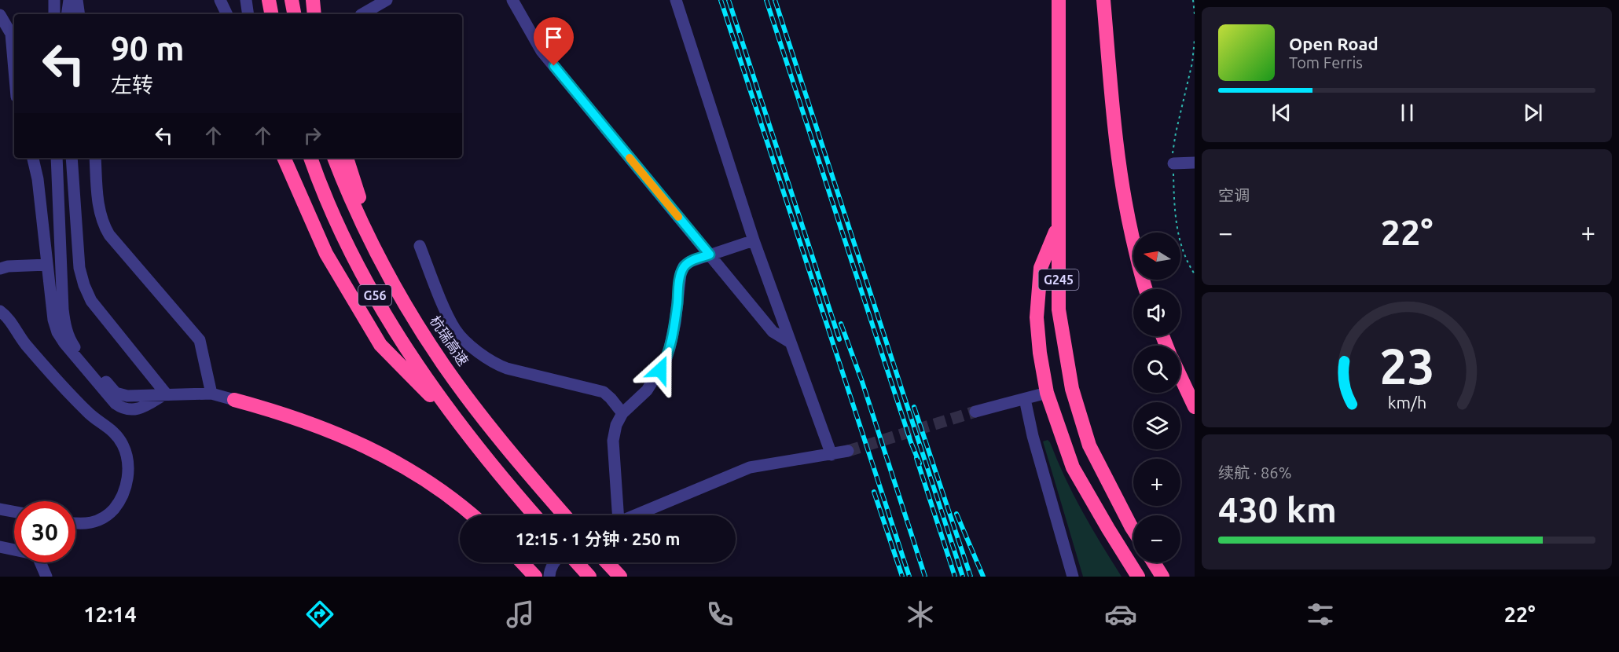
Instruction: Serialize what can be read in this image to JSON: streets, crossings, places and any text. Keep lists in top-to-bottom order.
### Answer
{
  "streets": {
    "highway": ["G245", "G56", "杭瑞高速"]
  },
  "north": "left",
  "page": {
    "turn": ["90 m", "左转"],
    "song": ["Open Road", "Tom Ferris"],
    "tile": [
      "空调",
      ["续航 · 86%", "430 km"]
    ],
    "heat": ["−", "22°", "+"],
    "map_buttons": ["+", "−"],
    "limit": "30",
    "trip": "12:15 · 1 分钟 · 250 m",
    "tabs": ["12:14", "22°"],
    "gauge": ["23", "km/h"]
  }
}
